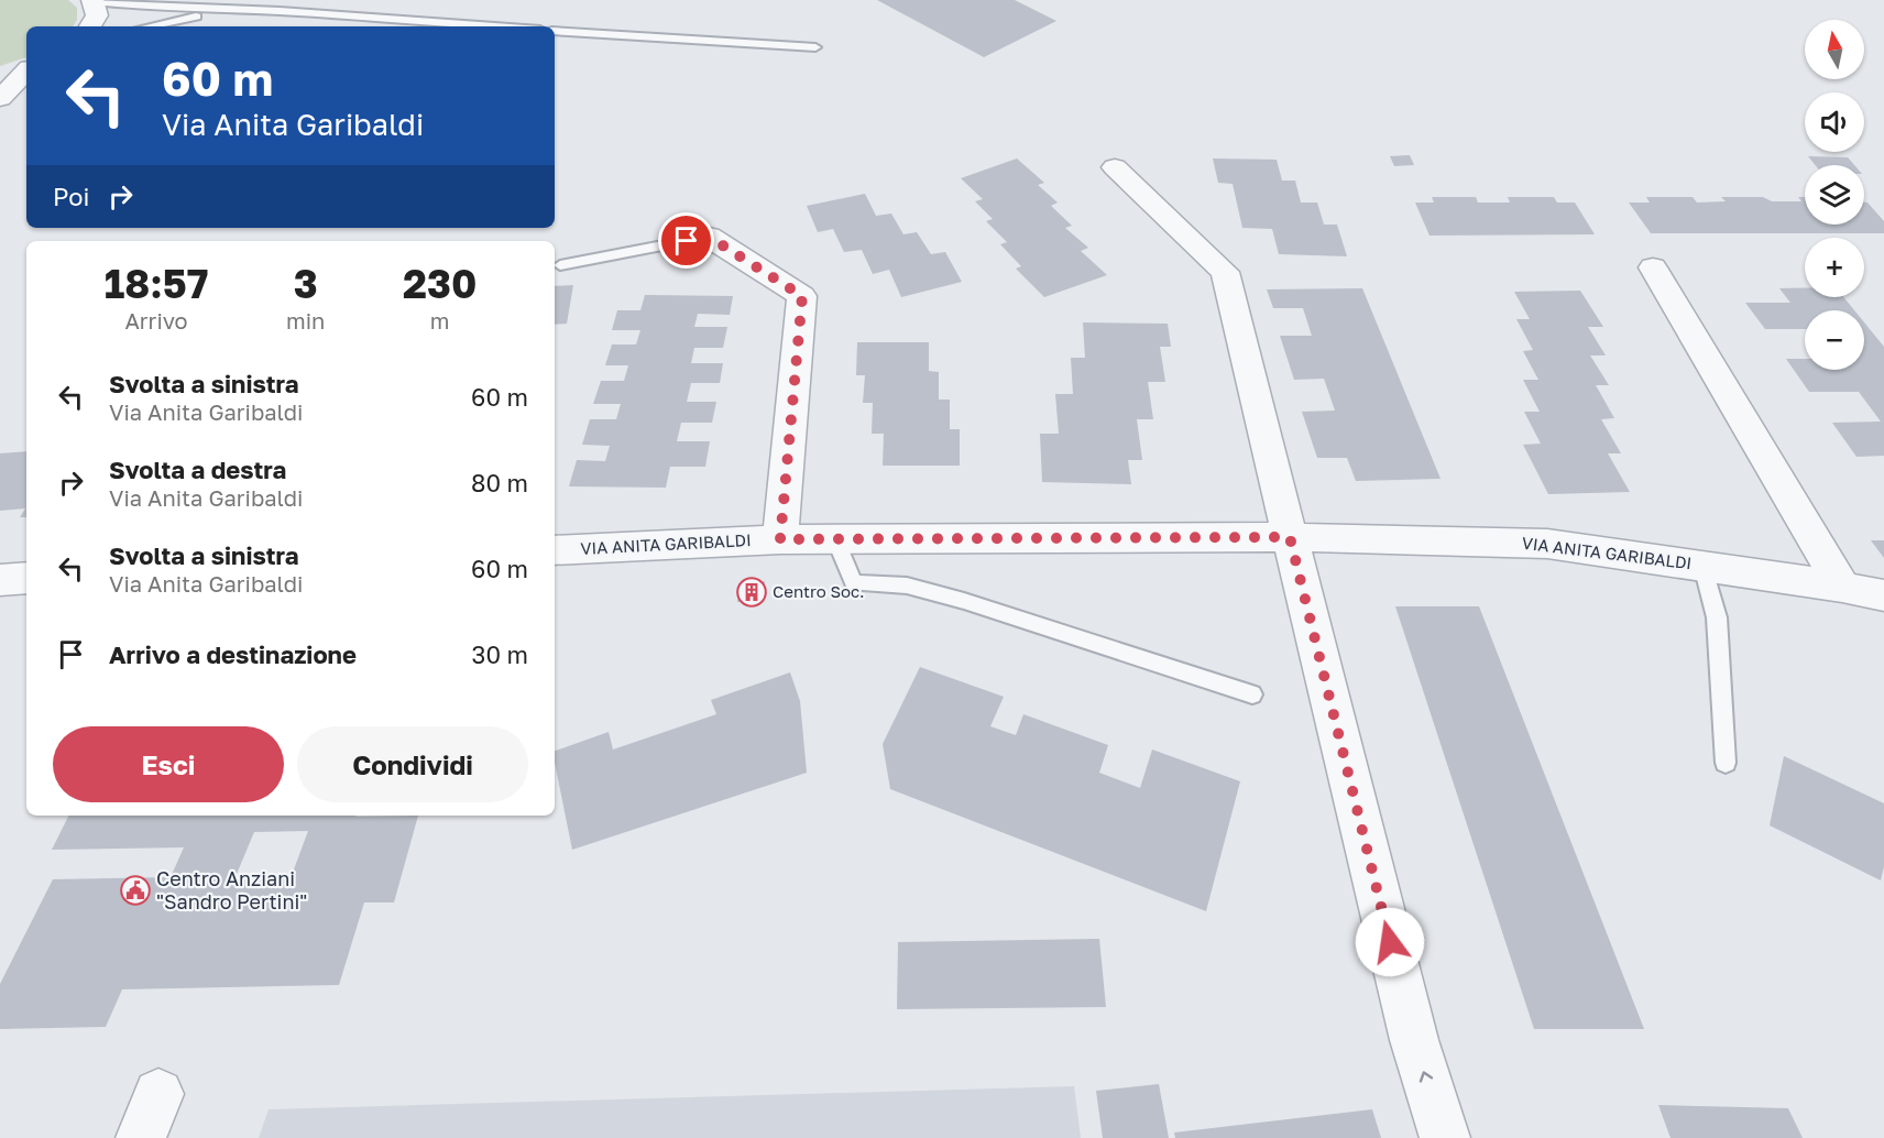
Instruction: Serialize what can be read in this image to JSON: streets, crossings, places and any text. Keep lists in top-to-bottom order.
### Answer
{
  "streets": {
    "street": ["VIA ANITA GARIBALDI"]
  },
  "places": {
    "building": ["Centro Soc."],
    "public building": ["Centro Anziani \"Sandro Pertini\""]
  },
  "north": "top",
  "page": {
    "map_buttons": ["+", "−"],
    "turn": ["60 m", "Via Anita Garibaldi"],
    "then": "Poi",
    "eta": [
      "18:57",
      "Arrivo",
      "3",
      "min",
      "230",
      "m"
    ],
    "list": [
      {
        "name": "Svolta a sinistra",
        "note": "Via Anita Garibaldi",
        "value": "60 m"
      },
      {
        "name": "Svolta a destra",
        "note": "Via Anita Garibaldi",
        "value": "80 m"
      },
      {
        "name": "Svolta a sinistra",
        "note": "Via Anita Garibaldi",
        "value": "60 m"
      },
      {
        "name": "Arrivo a destinazione",
        "value": "30 m"
      }
    ],
    "buttons": ["Esci", "Condividi"]
  }
}
